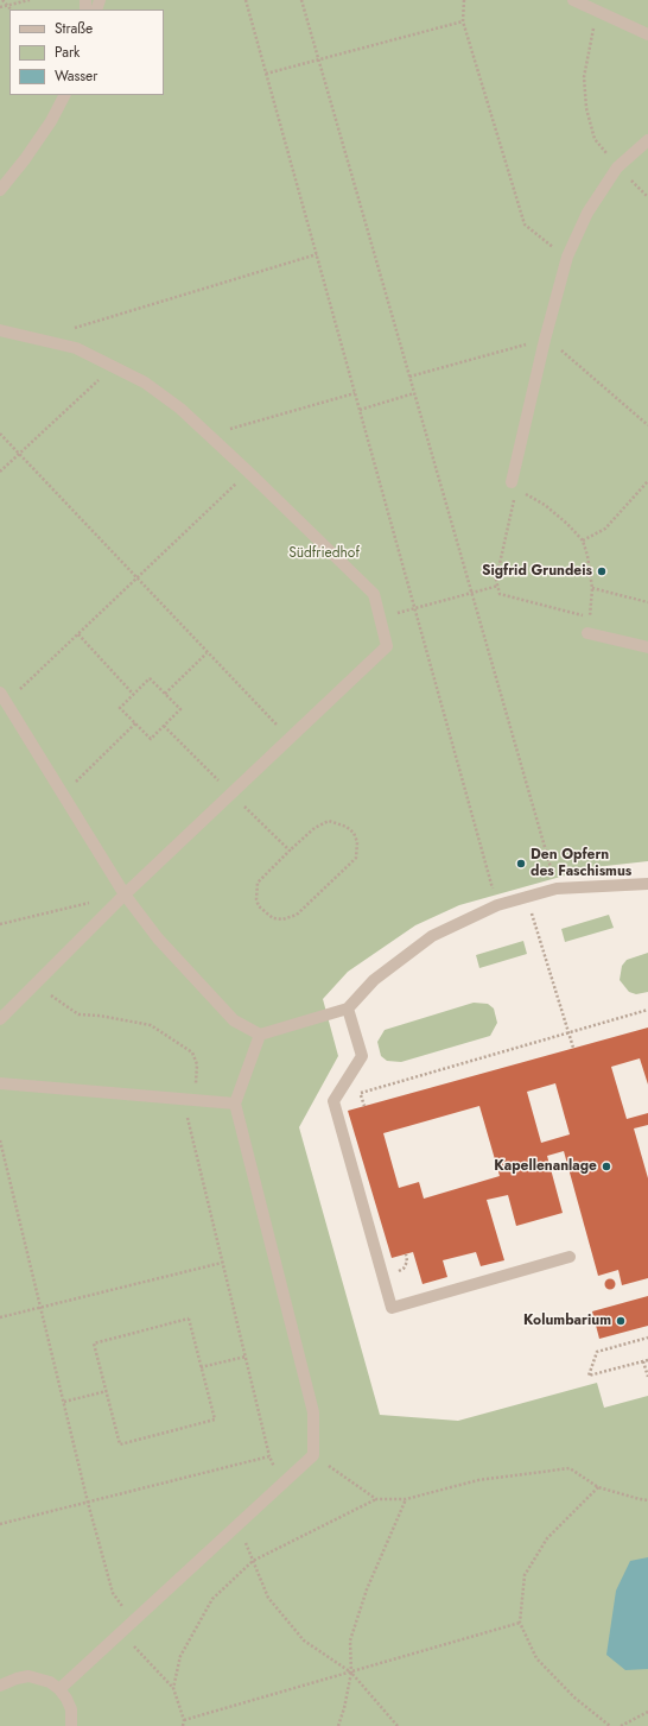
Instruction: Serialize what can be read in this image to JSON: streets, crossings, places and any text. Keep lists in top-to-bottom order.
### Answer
{
  "parks": ["Südfriedhof"],
  "places": [
    "Sigfrid Grundeis",
    "Den Opfern des Faschismus",
    "Kapellenanlage",
    "Kolumbarium"
  ],
  "legend": ["Straße", "Park", "Wasser"]
}
